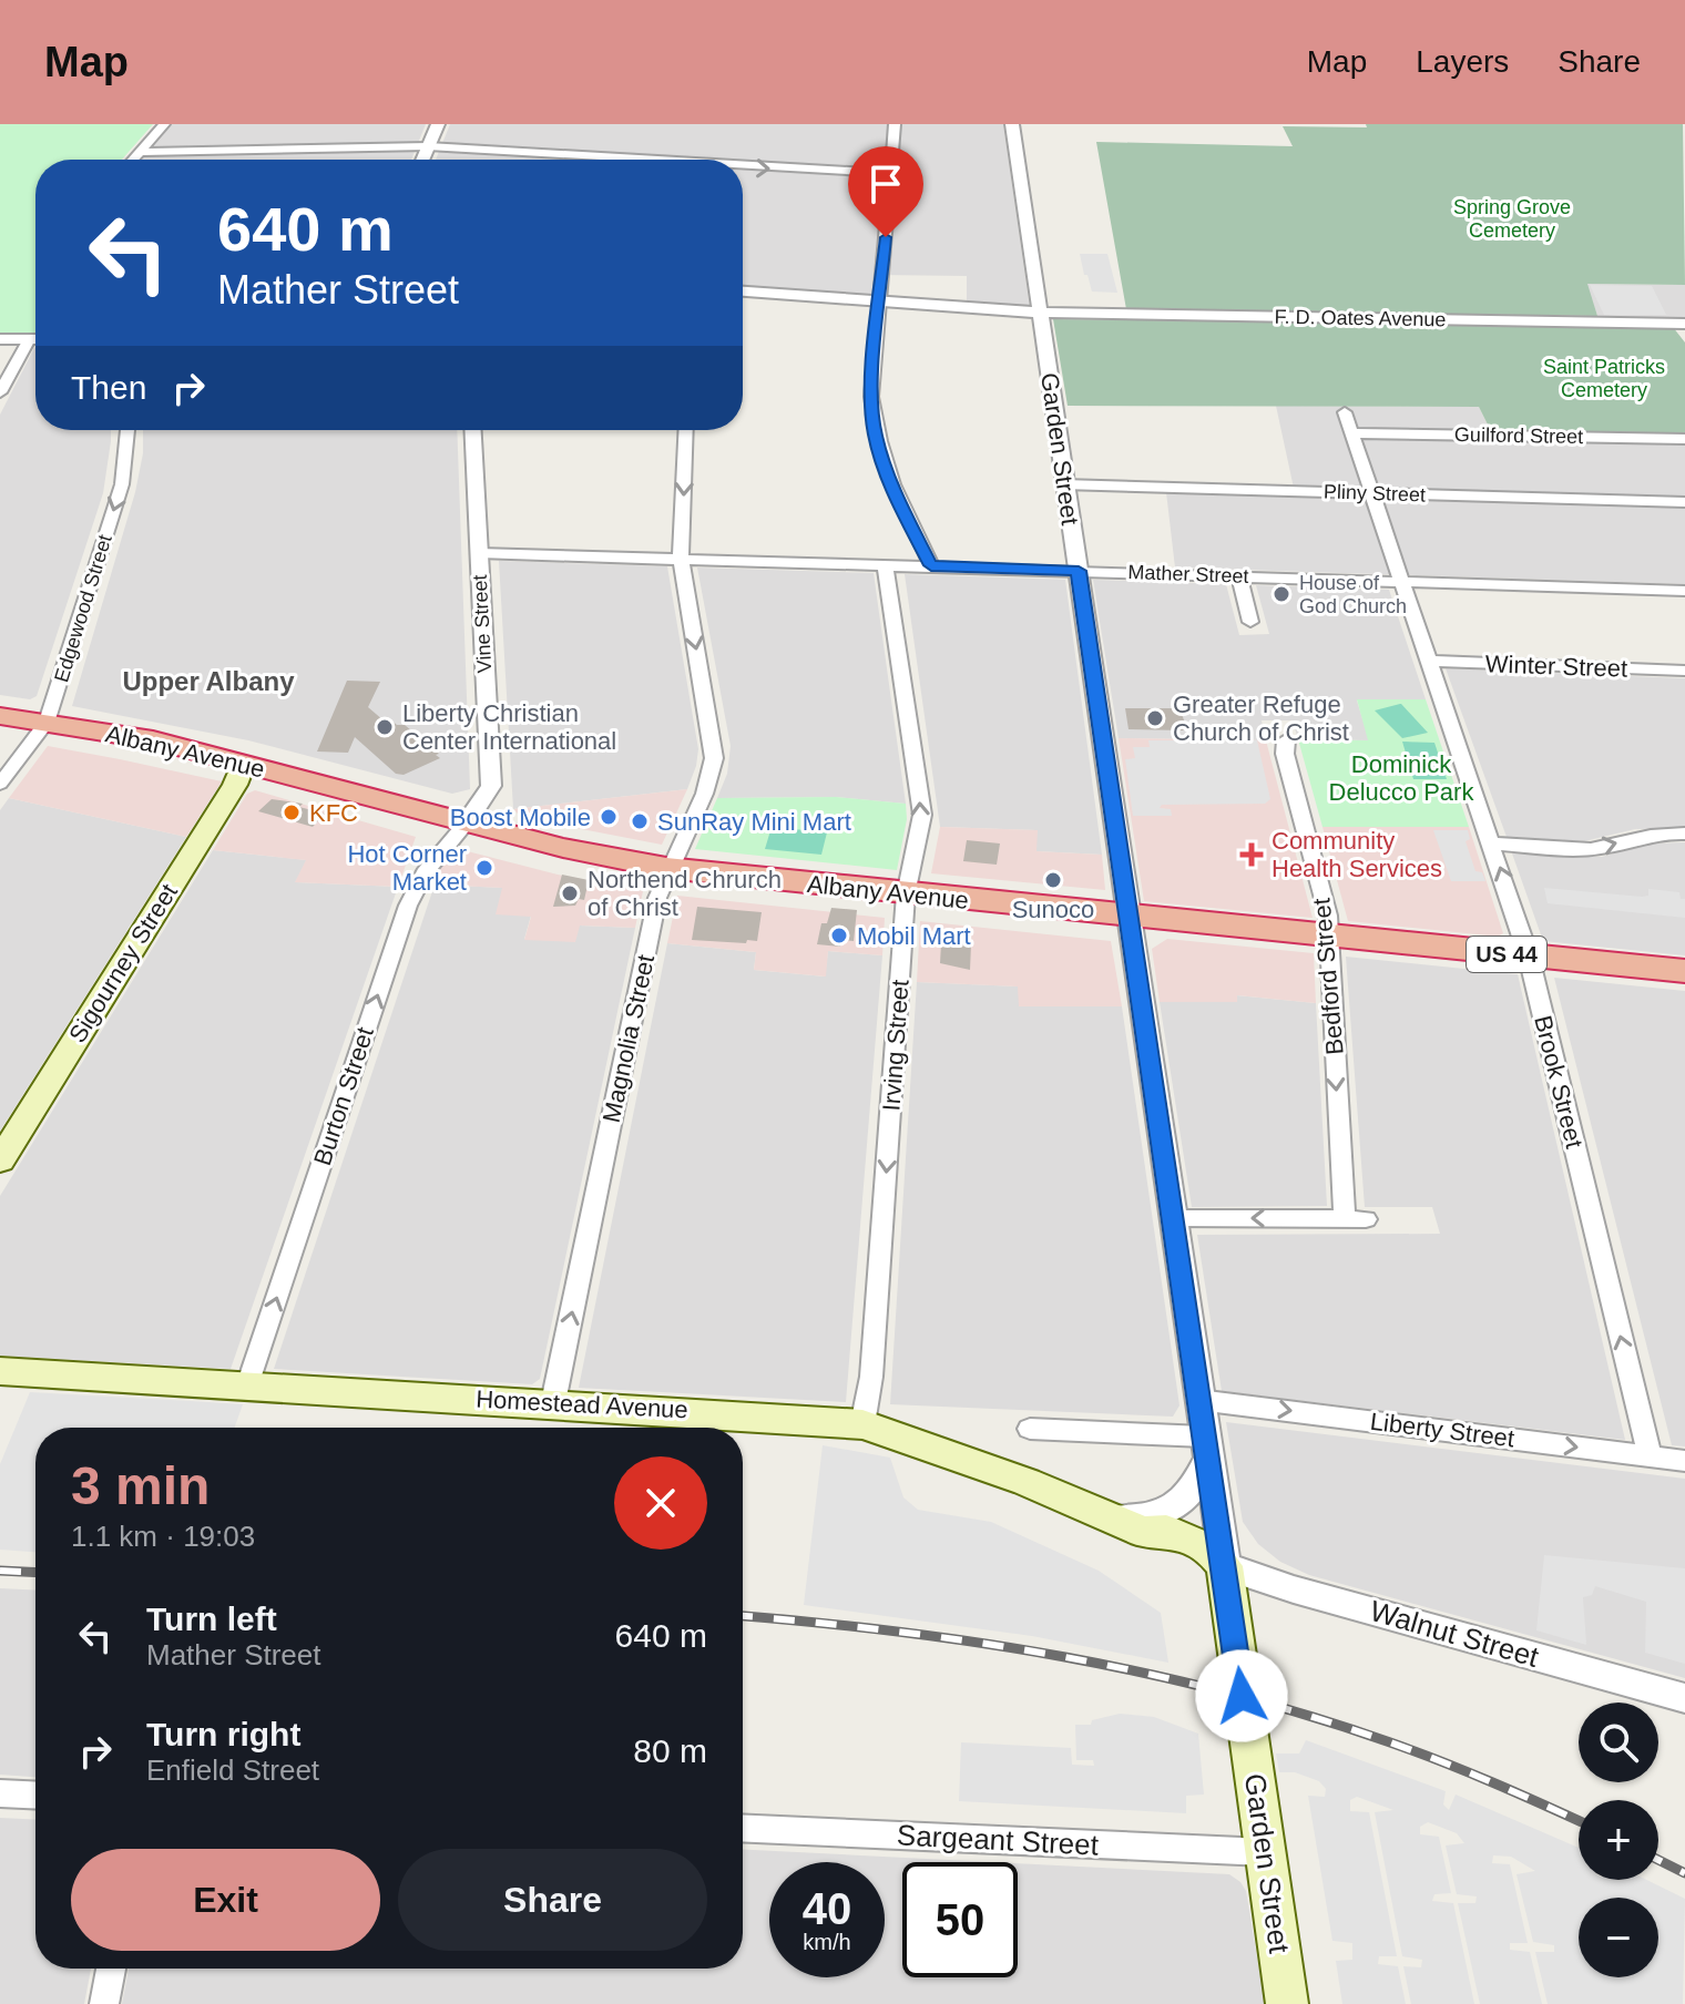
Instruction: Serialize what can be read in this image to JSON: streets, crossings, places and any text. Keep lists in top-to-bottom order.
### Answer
{
  "streets": {
    "highway": ["Albany Avenue", "US 44"],
    "main road": ["Garden Street", "Sigourney Street", "Homestead Avenue"],
    "street": [
      "F. D. Oates Avenue",
      "Guilford Street",
      "Pliny Street",
      "Mather Street",
      "Edgewood Street",
      "Vine Street",
      "Winter Street",
      "Bedford Street",
      "Magnolia Street",
      "Irving Street",
      "Brook Street",
      "Burton Street",
      "Liberty Street",
      "Walnut Street",
      "Sargeant Street"
    ]
  },
  "crossings": [
    ["F. D. Oates Avenue", "Garden Street"],
    ["Guilford Street", "Brook Street"],
    ["Garden Street", "Pliny Street"],
    ["Garden Street", "Mather Street"],
    ["Garden Street", "Albany Avenue"],
    ["Garden Street", "Bedford Street"],
    ["Garden Street", "Homestead Avenue"],
    ["Garden Street", "Liberty Street"],
    ["Garden Street", "Walnut Street"],
    ["Garden Street", "Sargeant Street"],
    ["Pliny Street", "Brook Street"],
    ["Mather Street", "Vine Street"],
    ["Mather Street", "Magnolia Street"],
    ["Mather Street", "Irving Street"],
    ["Mather Street", "Brook Street"],
    ["Edgewood Street", "Albany Avenue"],
    ["Vine Street", "Albany Avenue"],
    ["Vine Street", "Burton Street"],
    ["Winter Street", "Brook Street"],
    ["Albany Avenue", "Sigourney Street"],
    ["Albany Avenue", "Bedford Street"],
    ["Albany Avenue", "Magnolia Street"],
    ["Albany Avenue", "Irving Street"],
    ["Albany Avenue", "Brook Street"],
    ["Albany Avenue", "Burton Street"],
    ["Magnolia Street", "Homestead Avenue"],
    ["Irving Street", "Homestead Avenue"],
    ["Brook Street", "Liberty Street"],
    ["Burton Street", "Homestead Avenue"],
    ["Homestead Avenue", "Walnut Street"]
  ],
  "one_way": [
    "Edgewood Street",
    "Brook Street",
    "Burton Street",
    "Liberty Street"
  ],
  "districts": ["Upper Albany"],
  "parks": ["Spring Grove Cemetery", "Saint Patricks Cemetery", "Dominick Delucco Park"],
  "places": {
    "other": [
      "House of God Church",
      "Greater Refuge Church of Christ",
      "Liberty Christian Center International",
      "KFC",
      "Boost Mobile",
      "SunRay Mini Mart",
      "Hot Corner Market",
      "Sunoco",
      "Northend Chrurch of Christ",
      "Mobil Mart"
    ],
    "health": ["Community Health Services"]
  },
  "page": {
    "header": "Map",
    "nav": ["Map", "Layers", "Share"],
    "turn": ["640 m", "Mather Street"],
    "then": "Then",
    "heading": ["3 min", "1.1 km · 19:03"],
    "list": [
      {
        "name": "Turn left",
        "note": "Mather Street",
        "value": "640 m"
      },
      {
        "name": "Turn right",
        "note": "Enfield Street",
        "value": "80 m"
      }
    ],
    "map_buttons": ["+", "−"],
    "buttons": ["Exit", "Share"],
    "speed": "40 km/h",
    "limit": "50"
  }
}
